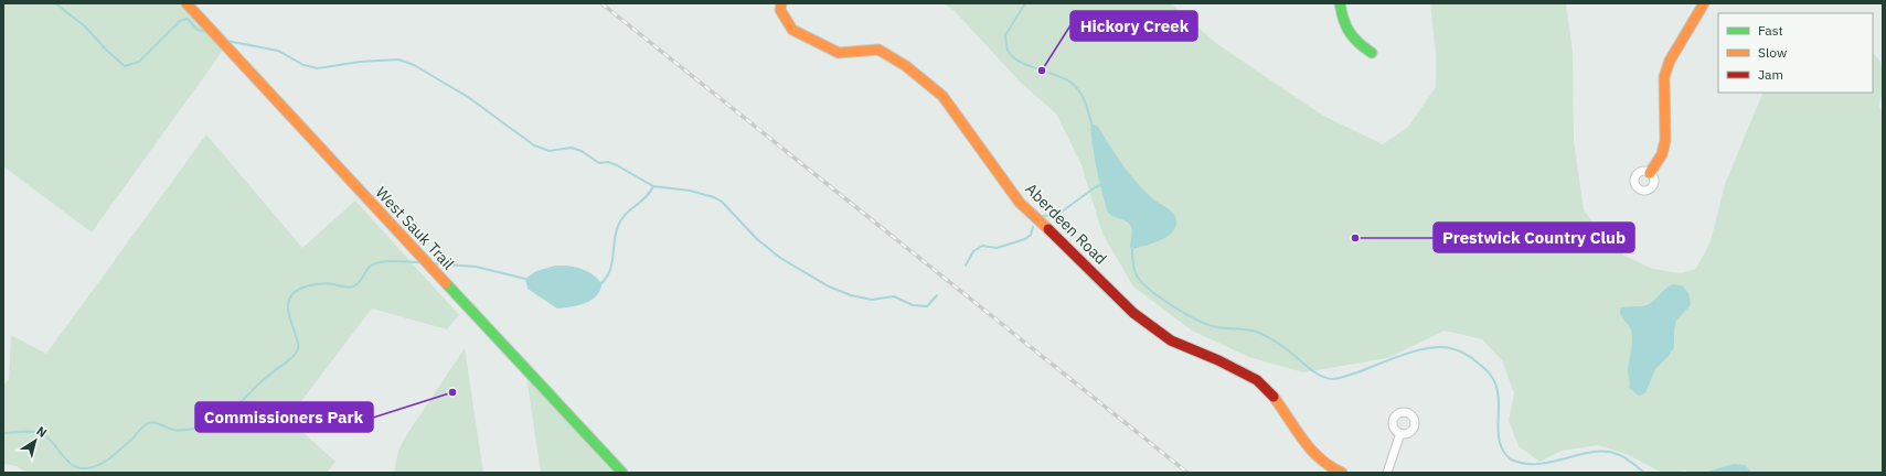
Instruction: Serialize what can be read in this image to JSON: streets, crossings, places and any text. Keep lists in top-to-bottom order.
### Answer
{
  "streets": {
    "street": ["Aberdeen Road", "West Sauk Trail"]
  },
  "places": ["Hickory Creek", "Prestwick Country Club", "Commissioners Park"],
  "legend": ["Fast", "Slow", "Jam"],
  "north": "top right"
}
